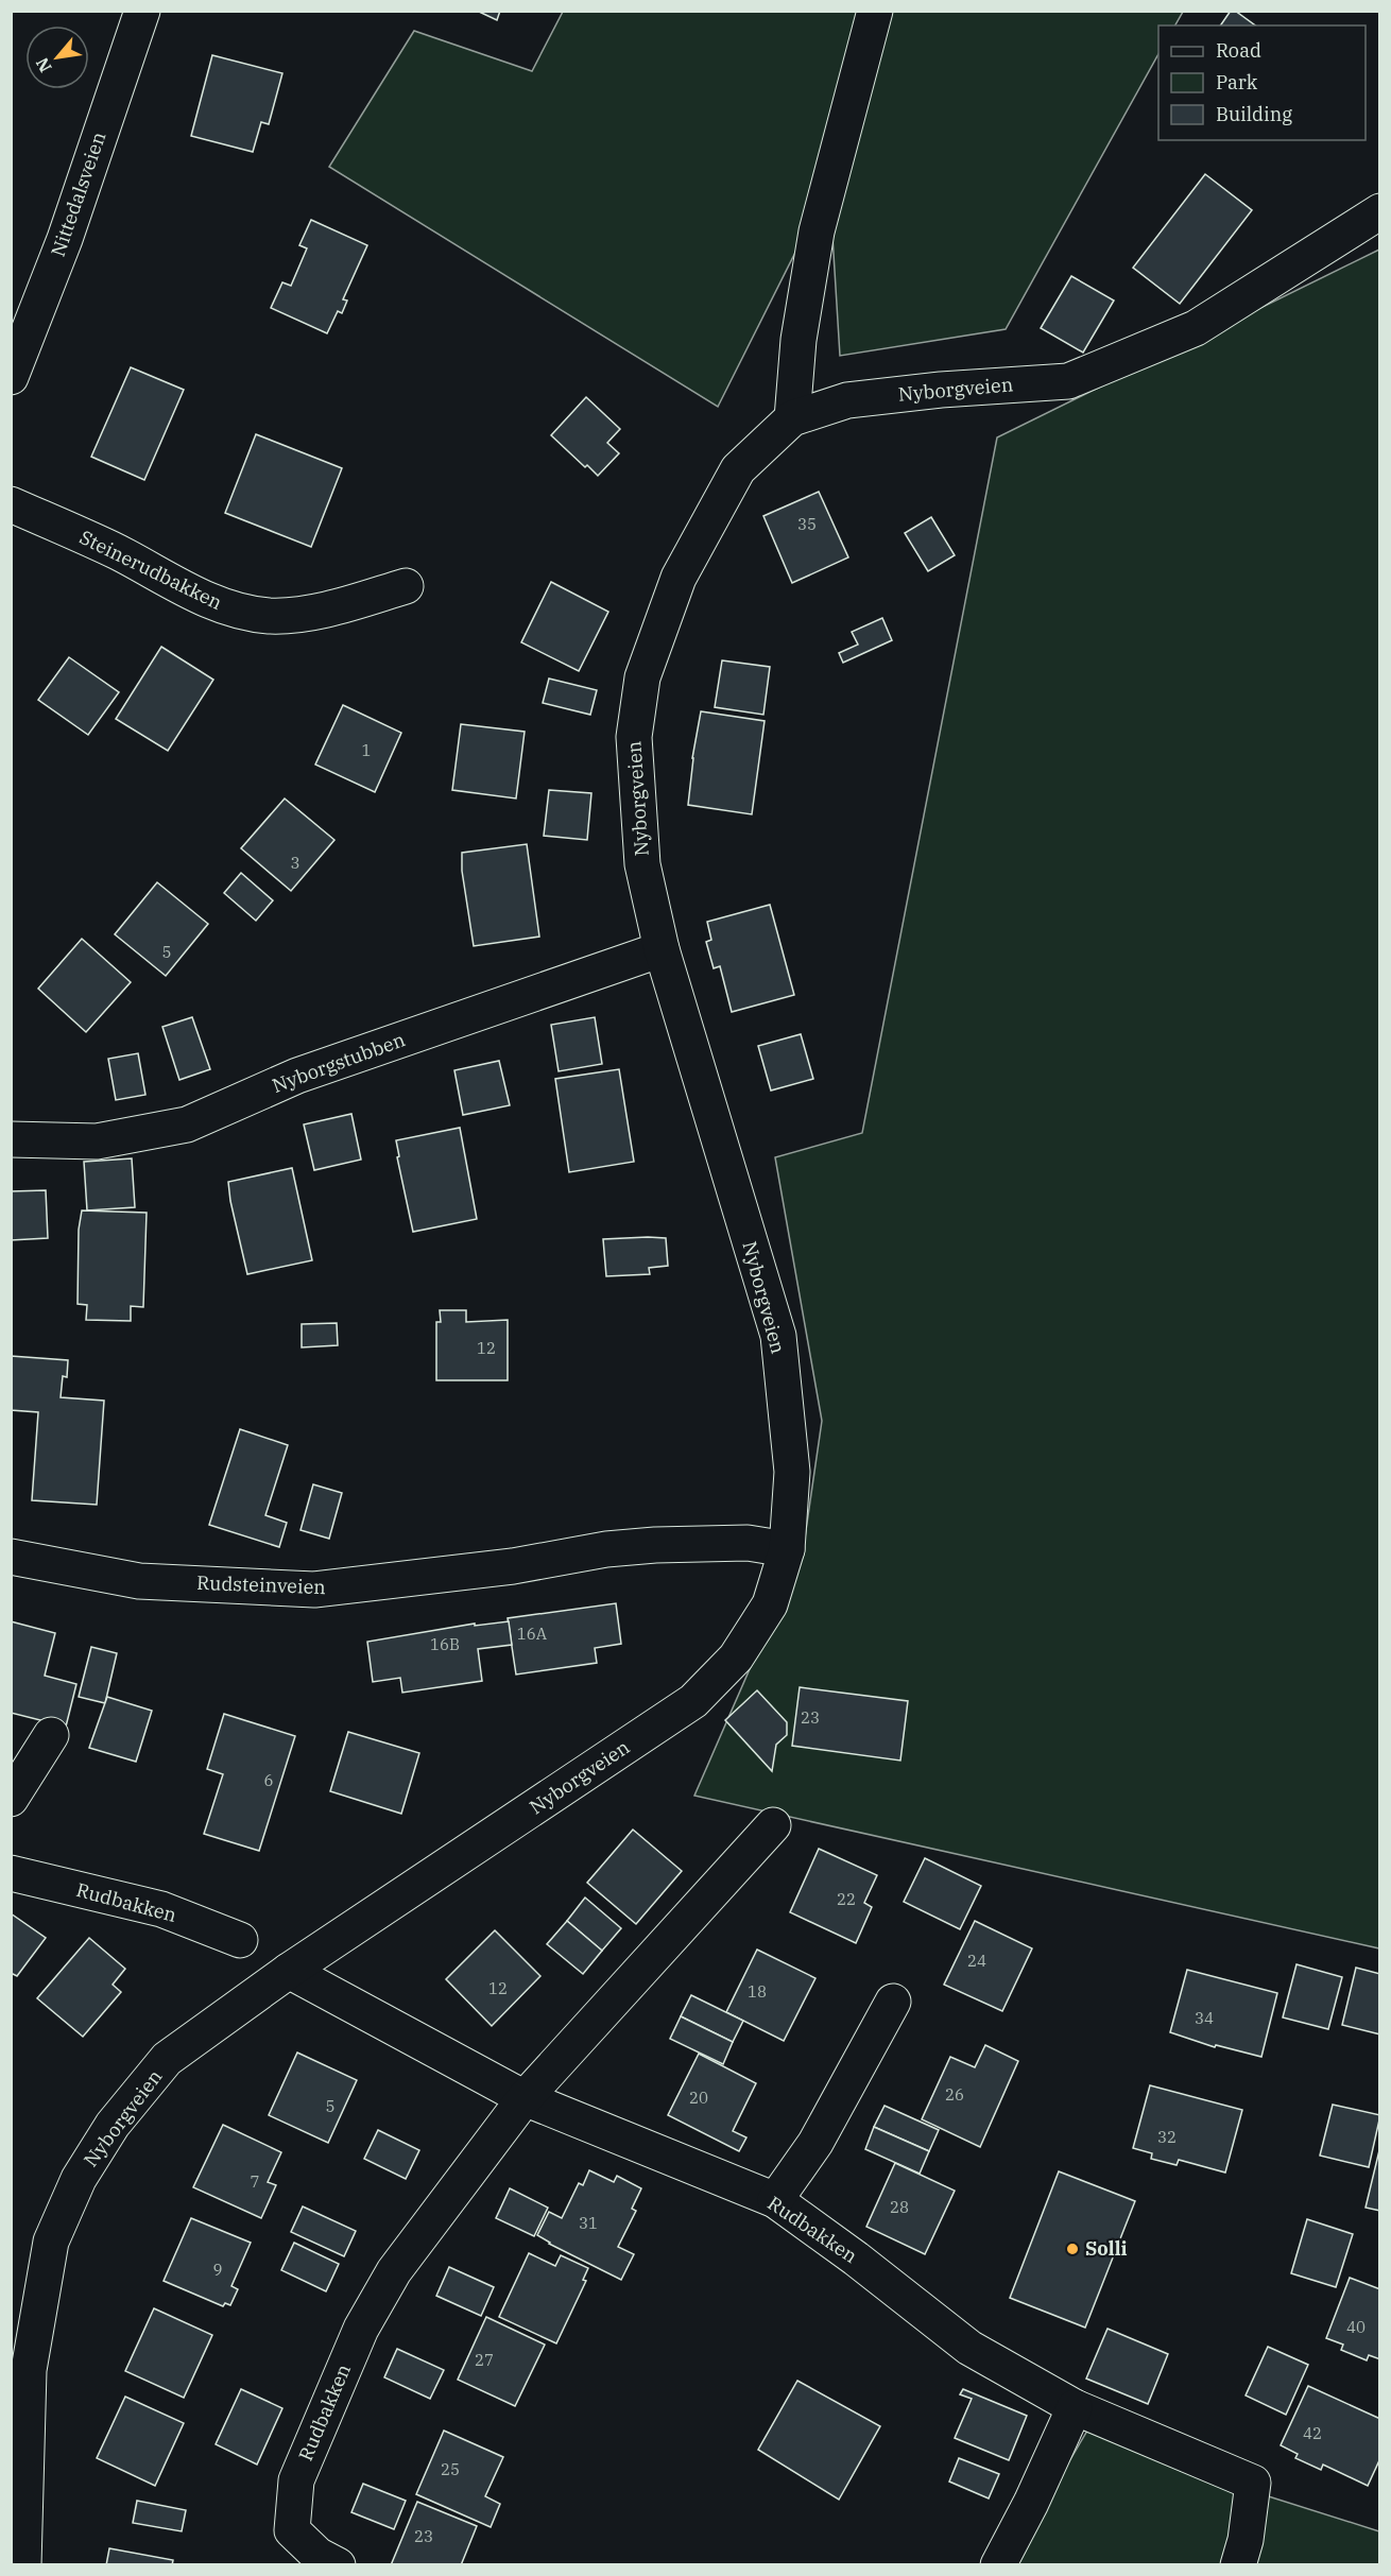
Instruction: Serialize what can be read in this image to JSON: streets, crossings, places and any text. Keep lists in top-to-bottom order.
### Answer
{
  "streets": {
    "street": [
      "Nittedalsveien",
      "Nyborgveien",
      "Steinerudbakken",
      "Nyborgstubben",
      "Rudsteinveien",
      "Rudbakken"
    ]
  },
  "crossings": [
    ["Nyborgveien", "Nyborgstubben"],
    ["Nyborgveien", "Rudsteinveien"],
    ["Nyborgveien", "Rudbakken"]
  ],
  "places": ["Solli"],
  "house_numbers": [
    "35",
    "1",
    "3",
    "5",
    "12",
    "16A",
    "16B",
    "23",
    "6",
    "22",
    "24",
    "12",
    "18",
    "34",
    "26",
    "20",
    "5",
    "32",
    "7",
    "28",
    "31",
    "9",
    "40",
    "27",
    "42",
    "25",
    "23"
  ],
  "legend": ["Road", "Park", "Building"],
  "north": "bottom left"
}
